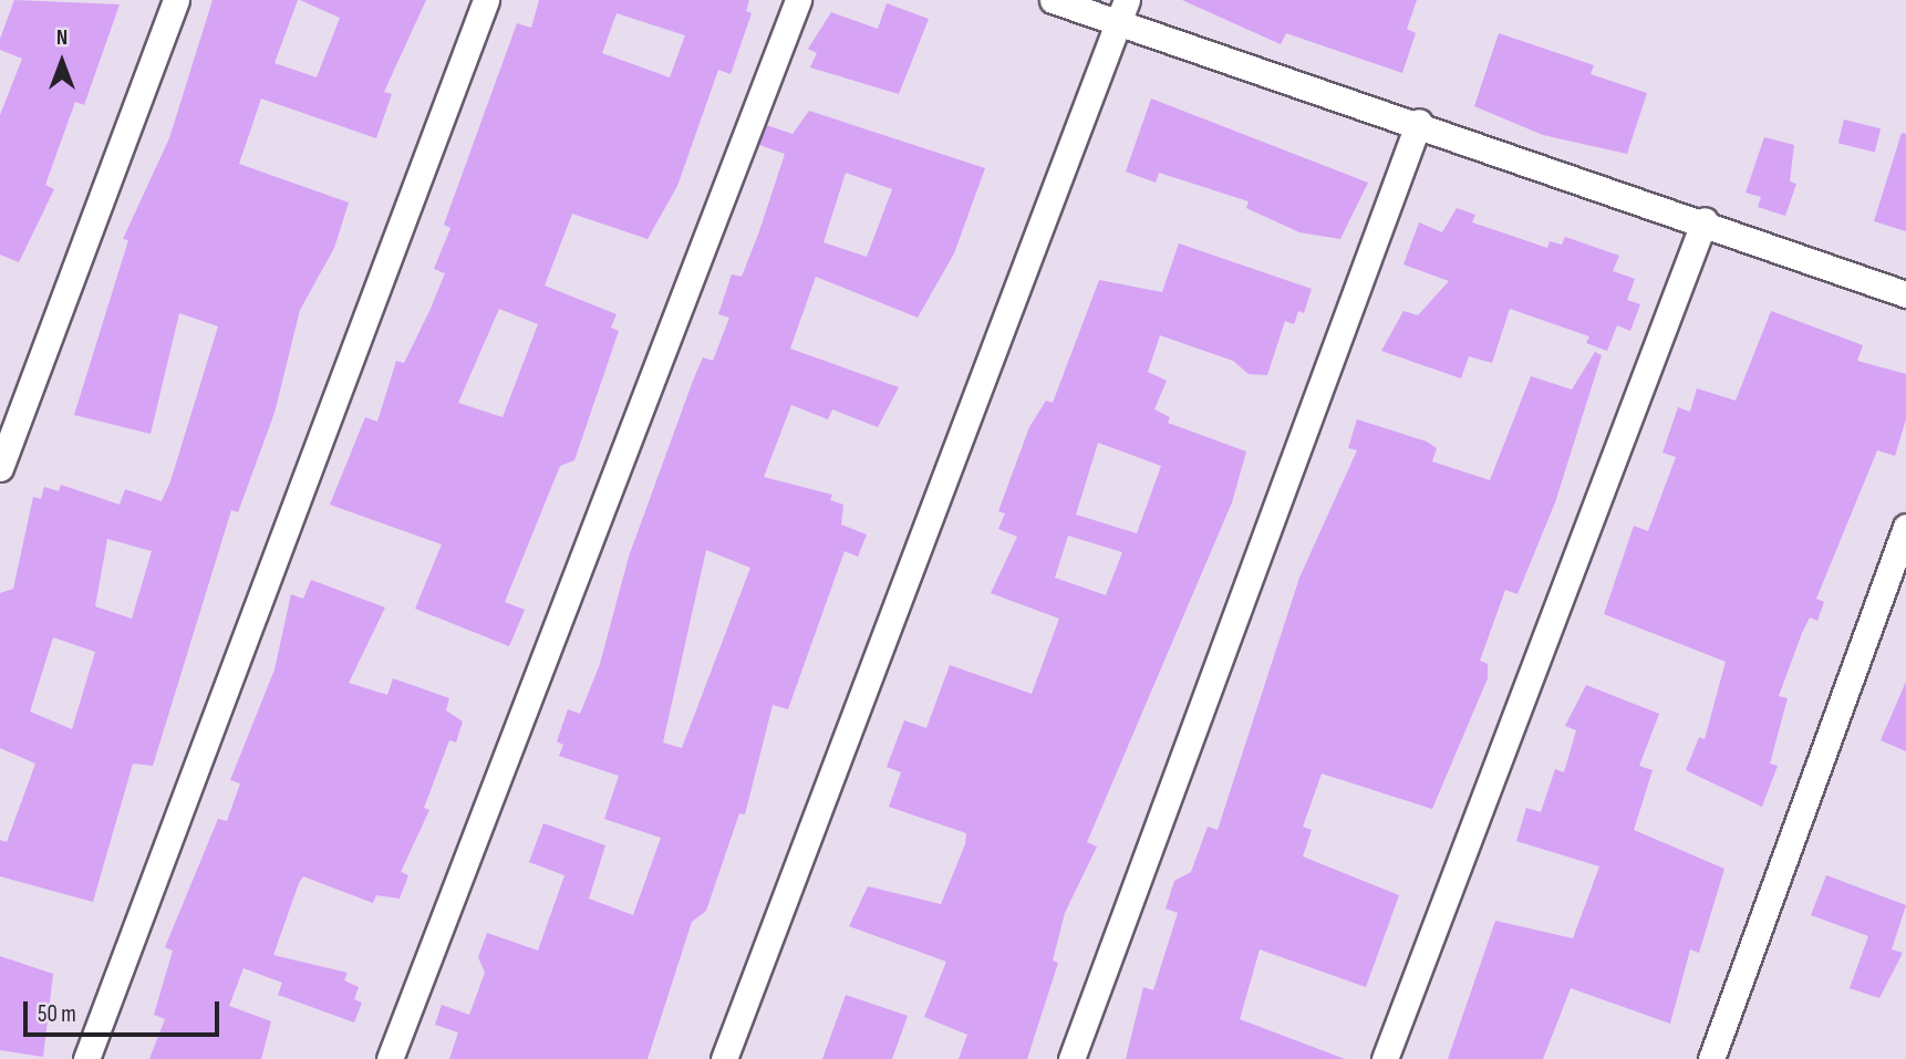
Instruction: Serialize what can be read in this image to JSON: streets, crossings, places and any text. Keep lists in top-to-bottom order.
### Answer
{
  "scale_bar": "50 m",
  "north": "top"
}
